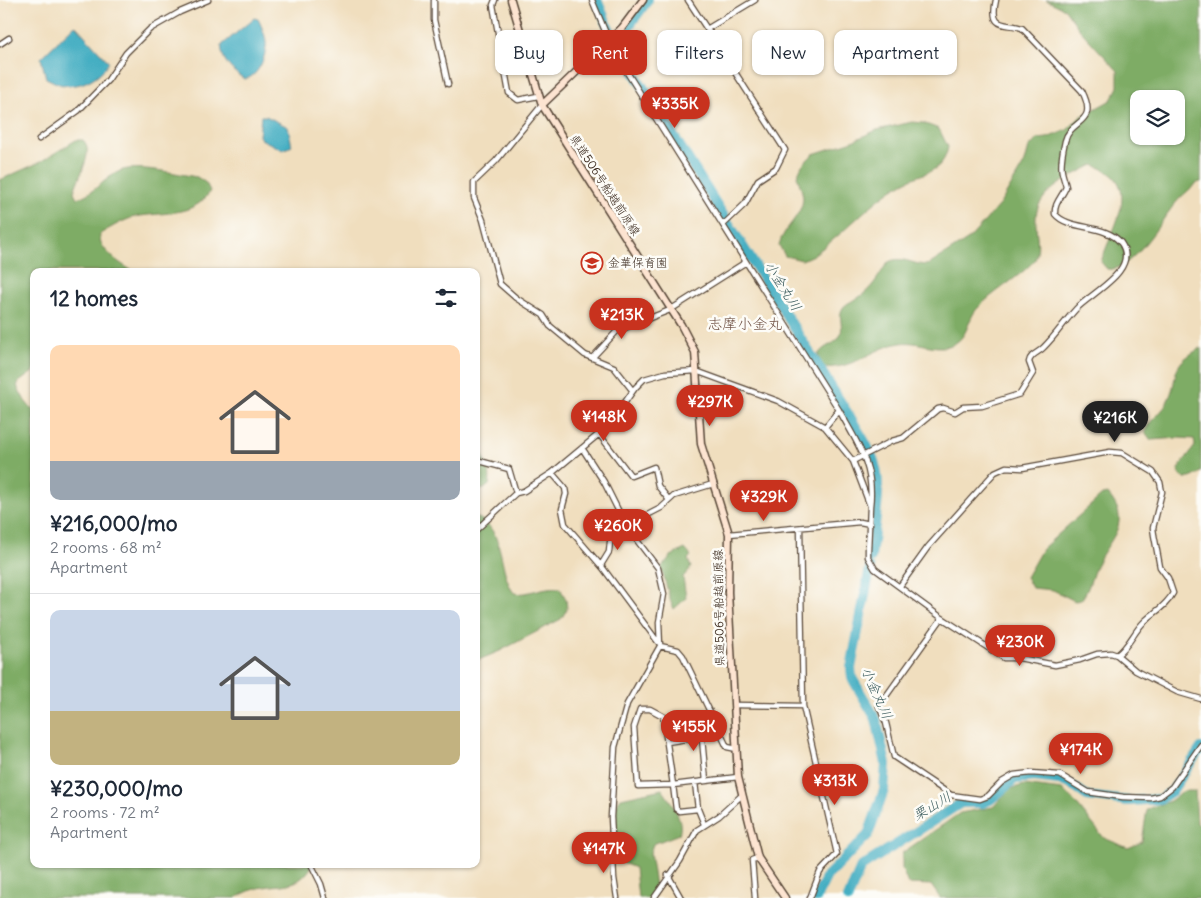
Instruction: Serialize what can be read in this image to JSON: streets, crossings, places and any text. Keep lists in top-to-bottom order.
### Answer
{
  "streets": {
    "main road": ["県道506号船越前原線"]
  },
  "districts": ["志摩小金丸"],
  "water": ["小金丸川", "栗山川"],
  "places": {
    "school or university": ["金華保育園"]
  },
  "page": {
    "chip": [
      "Buy",
      "Rent",
      "Filters",
      "New",
      "Apartment"
    ],
    "price": [
      "¥335K",
      "¥213K",
      "¥297K",
      "¥148K",
      "¥216K",
      "¥329K",
      "¥260K",
      "¥230K",
      "¥155K",
      "¥174K",
      "¥313K",
      "¥147K"
    ],
    "heading": "12 homes",
    "list": [
      {
        "name": "¥216,000/mo",
        "note": "2 rooms · 68 m² · Apartment"
      },
      {
        "name": "¥230,000/mo",
        "note": "2 rooms · 72 m² · Apartment"
      }
    ]
  }
}
